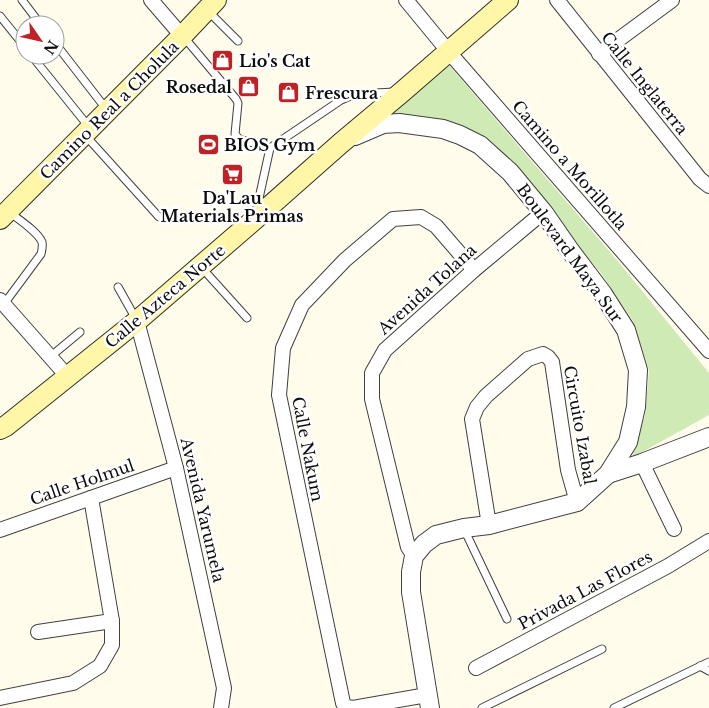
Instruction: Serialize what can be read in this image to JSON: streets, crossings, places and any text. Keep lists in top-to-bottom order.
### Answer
{
  "streets": {
    "main road": ["Camino Real a Cholula", "Calle Azteca Norte"],
    "street": [
      "Calle Inglaterra",
      "Camino a Morillotla",
      "Boulevard Maya Sur",
      "Avenida Tolana",
      "Circuito Izabal",
      "Calle Nakum",
      "Calle Holmul",
      "Avenida Yarumela",
      "Privada Las Flores"
    ]
  },
  "crossings": [
    ["Camino a Morillotla", "Calle Azteca Norte"],
    ["Boulevard Maya Sur", "Avenida Tolana"],
    ["Boulevard Maya Sur", "Calle Azteca Norte"],
    ["Boulevard Maya Sur", "Circuito Izabal"],
    ["Avenida Tolana", "Calle Nakum"],
    ["Calle Azteca Norte", "Avenida Yarumela"],
    ["Calle Holmul", "Avenida Yarumela"]
  ],
  "places": {
    "shop": ["Lio's Cat", "Rosedal", "Frescura"],
    "sports": ["BIOS Gym"],
    "supermarket": ["Da'Lau Materials Primas"]
  },
  "north": "bottom right"
}
